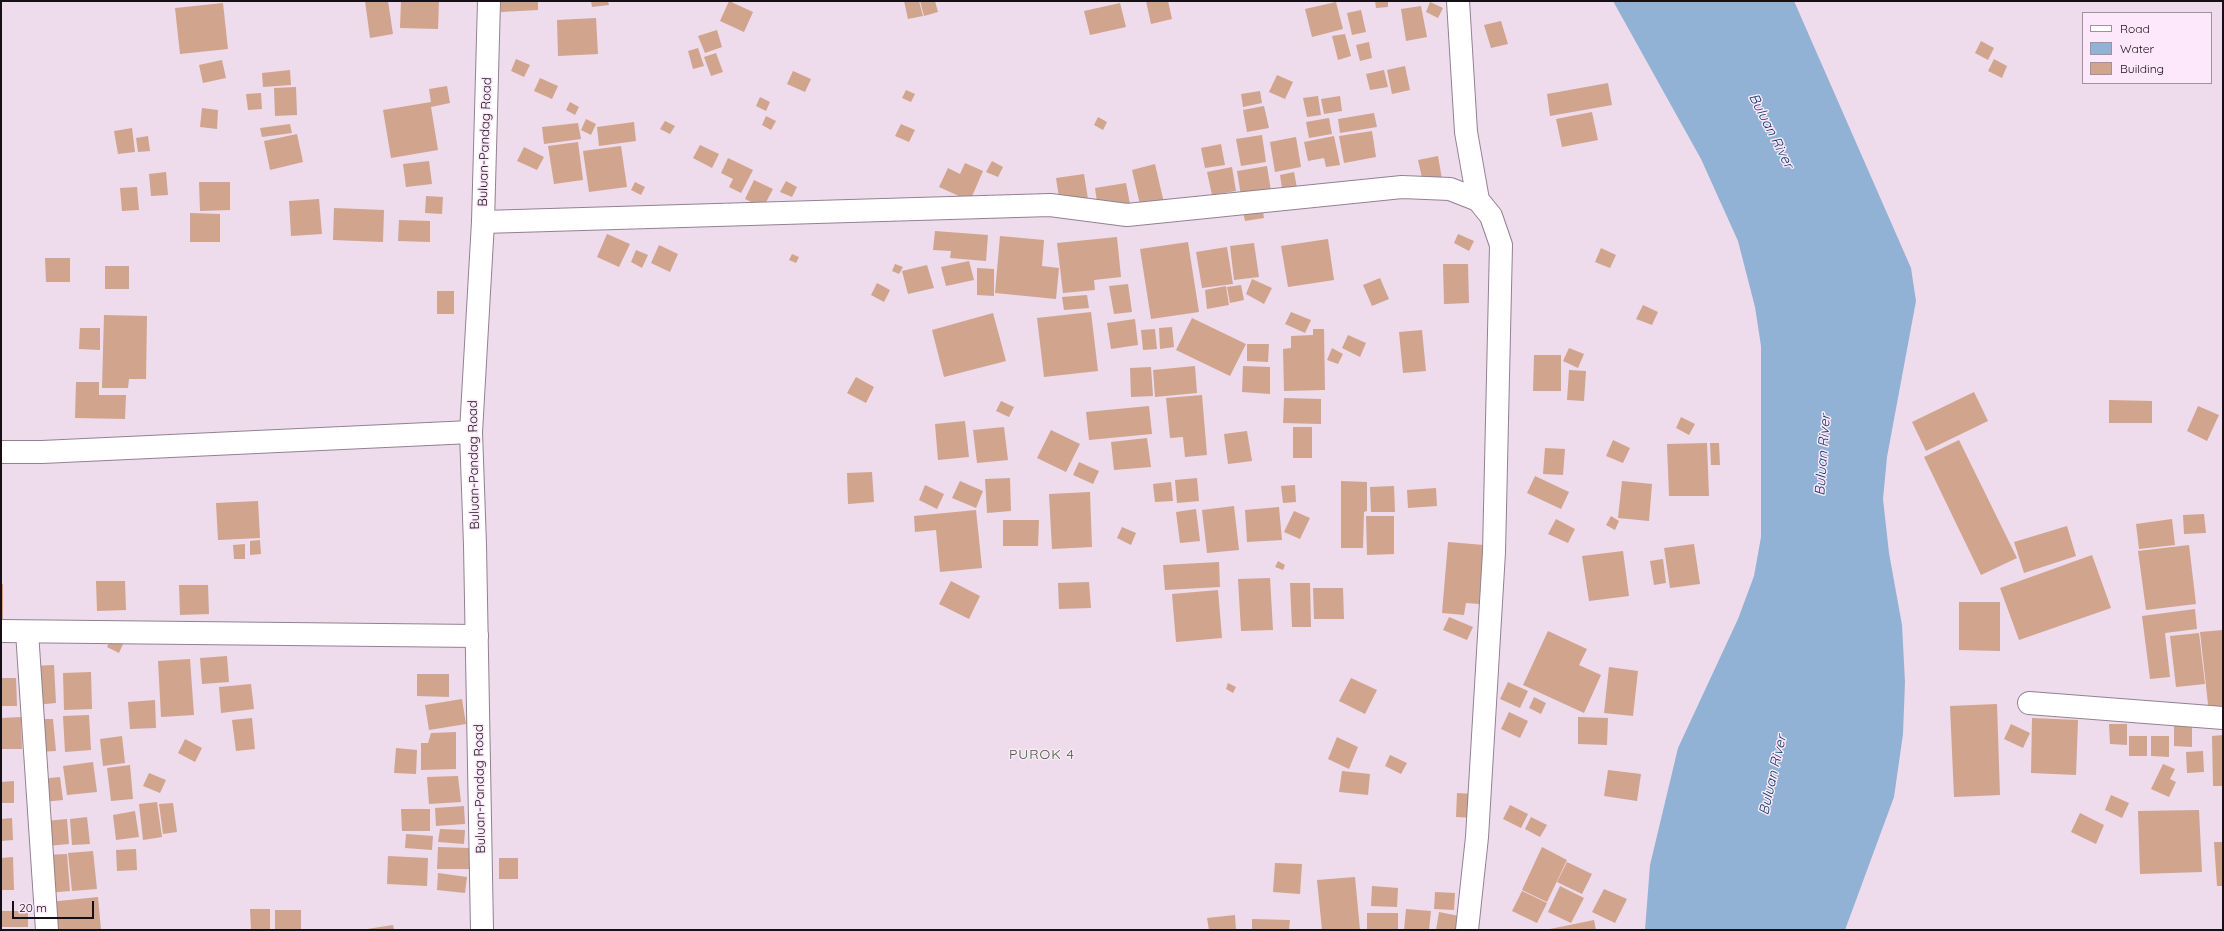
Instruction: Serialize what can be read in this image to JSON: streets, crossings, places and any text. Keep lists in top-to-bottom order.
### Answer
{
  "streets": {
    "street": ["Buluan-Pandag Road"]
  },
  "districts": ["PUROK 4"],
  "water": ["Buluan River"],
  "legend": ["Road", "Water", "Building"],
  "scale_bar": "20 m"
}
